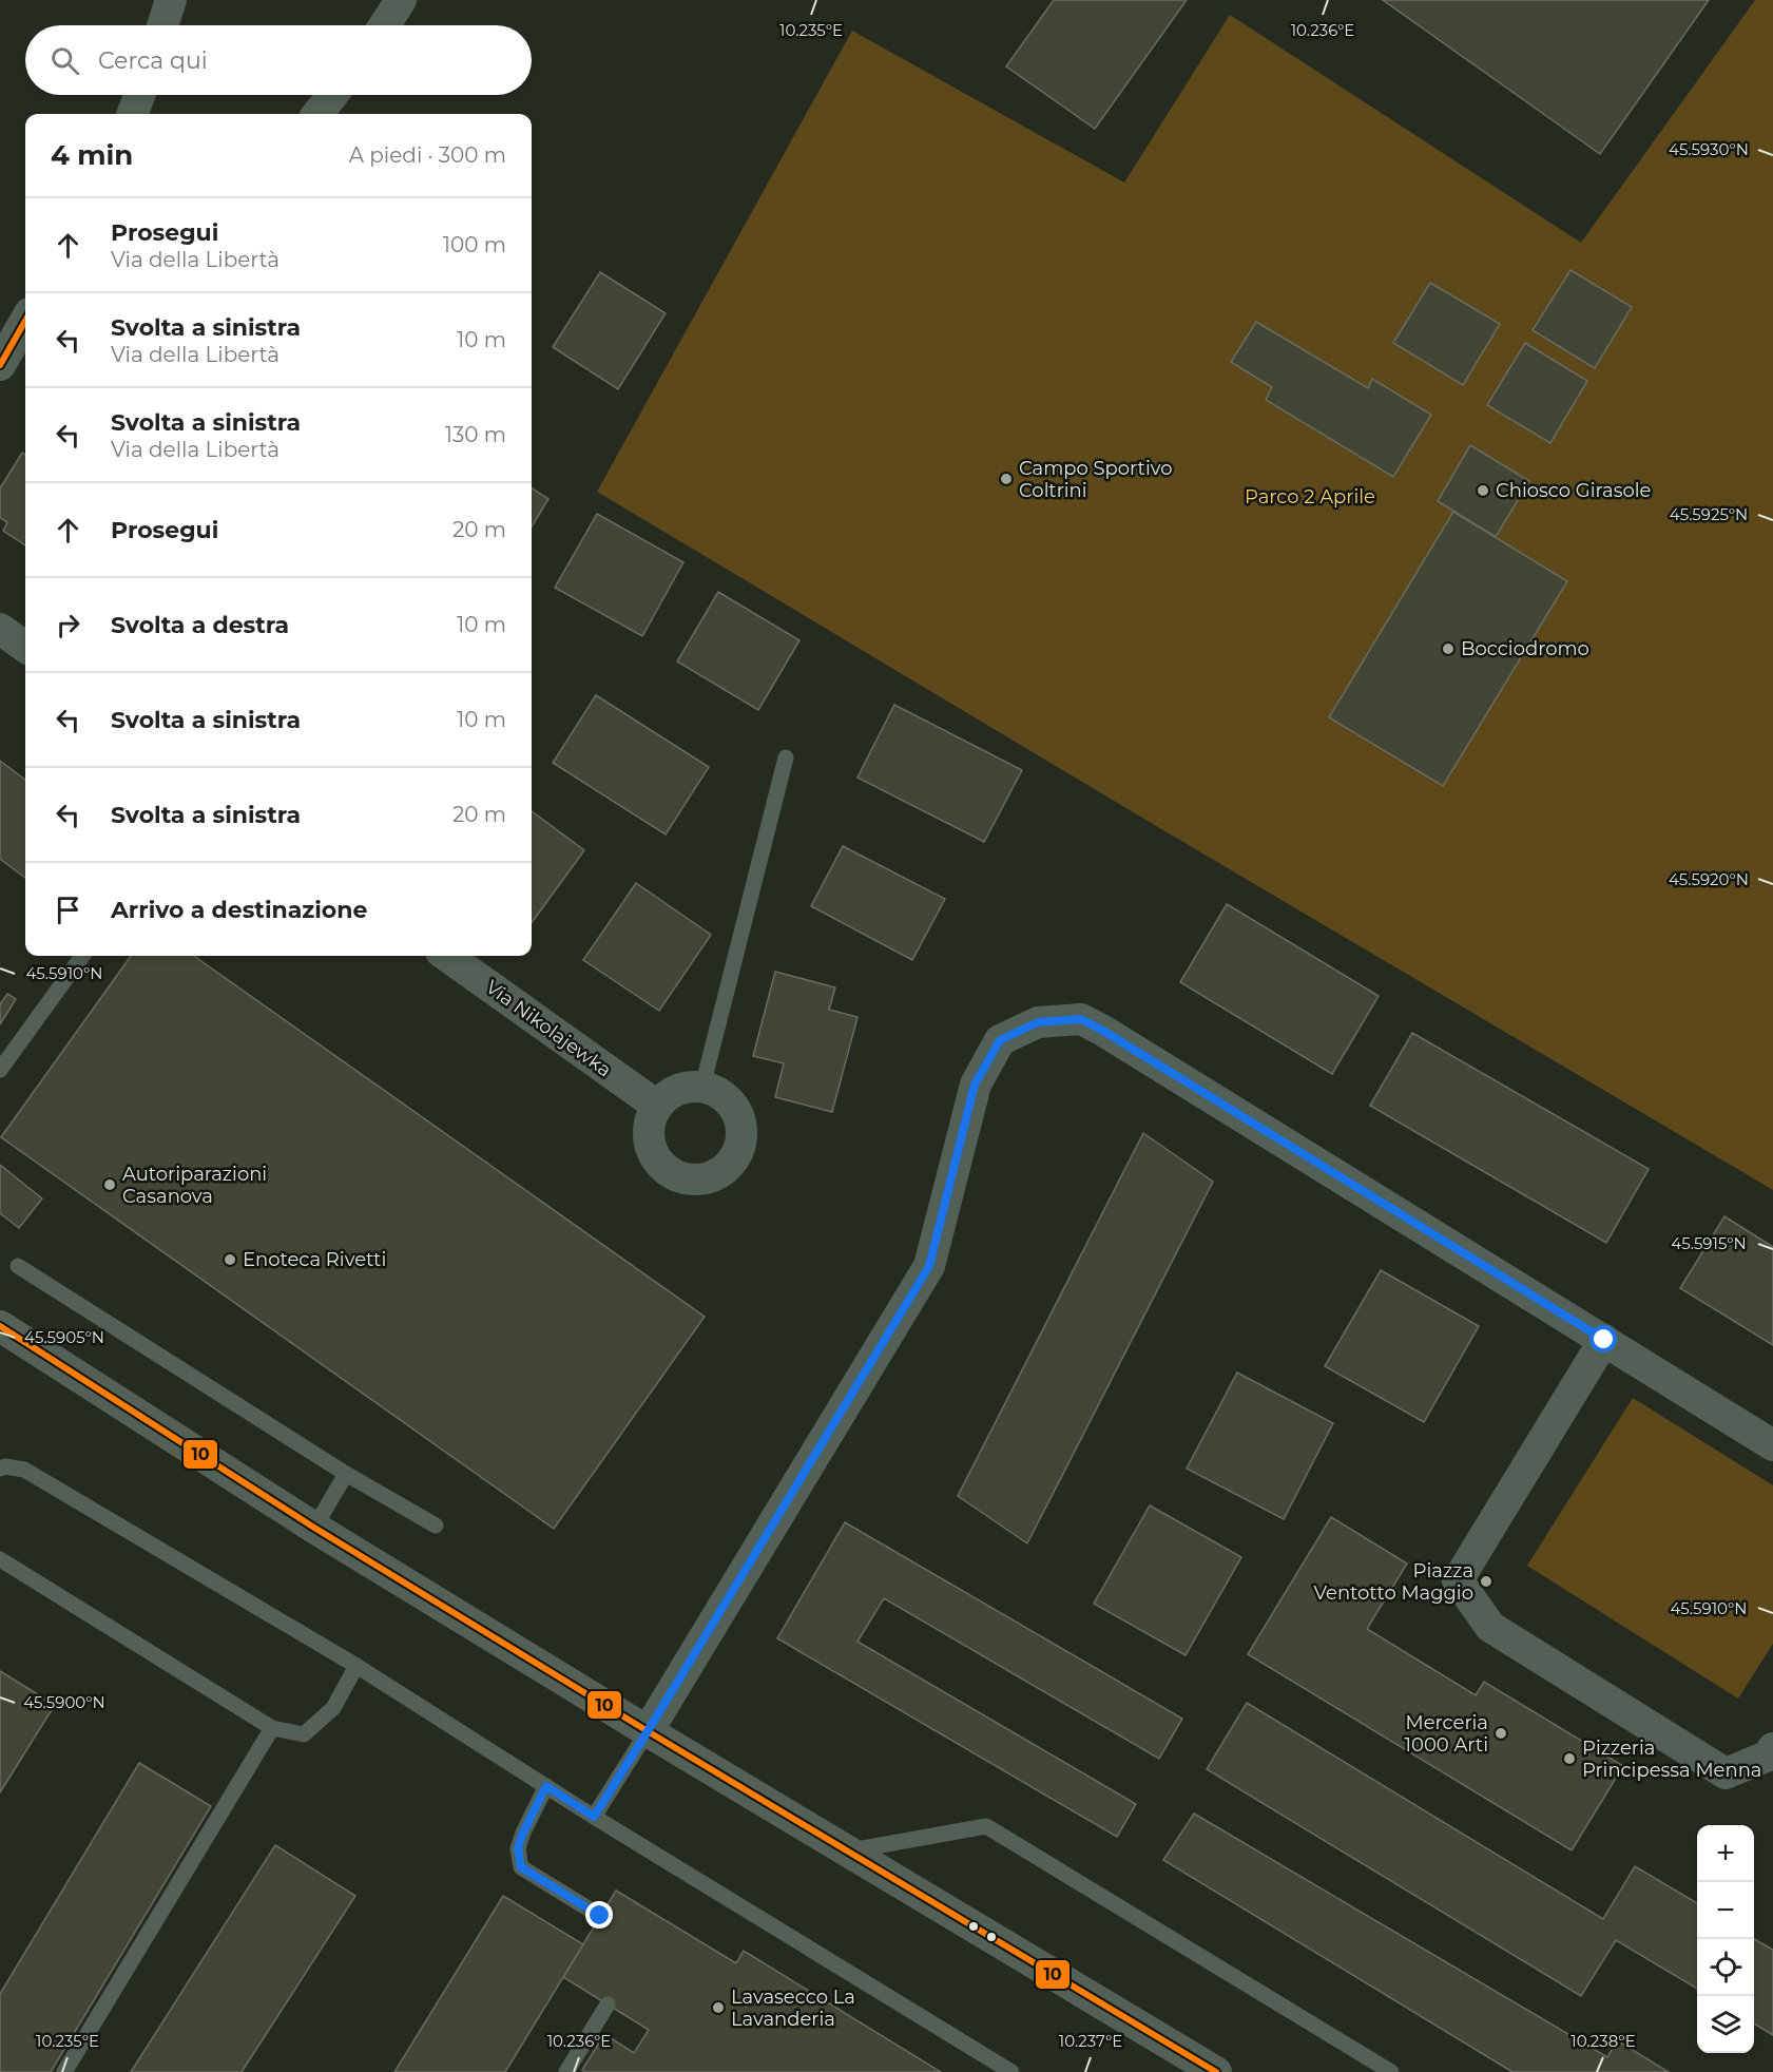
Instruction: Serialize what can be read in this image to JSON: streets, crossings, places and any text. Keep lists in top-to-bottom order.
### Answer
{
  "streets": {
    "street": ["Via Nikolajewka"]
  },
  "parks": ["Parco 2 Aprile"],
  "places": [
    "Campo Sportivo Coltrini",
    "Chiosco Girasole",
    "Bocciodromo",
    "Autoriparazioni Casanova",
    "Enoteca Rivetti",
    "Piazza Ventotto Maggio",
    "Merceria 1000 Arti",
    "Pizzeria Principessa Menna",
    "Lavasecco La Lavanderia"
  ],
  "lines": ["transit line 10"],
  "page": {
    "search": "Cerca qui",
    "heading": ["4 min", "A piedi · 300 m"],
    "list": [
      ["Prosegui", "Via della Libertà", "100 m"],
      ["Svolta a sinistra", "Via della Libertà", "10 m"],
      ["Svolta a sinistra", "Via della Libertà", "130 m"],
      ["Prosegui", "20 m"],
      ["Svolta a destra", "10 m"],
      ["Svolta a sinistra", "10 m"],
      ["Svolta a sinistra", "20 m"],
      "Arrivo a destinazione"
    ],
    "map_buttons": ["+", "−"]
  },
  "coordinates": [
    "10.235°E",
    "10.236°E",
    "45.5930°N",
    "45.5925°N",
    "45.5920°N",
    "45.5910°N",
    "45.5915°N",
    "45.5905°N",
    "45.5900°N",
    "10.237°E",
    "10.238°E"
  ]
}
